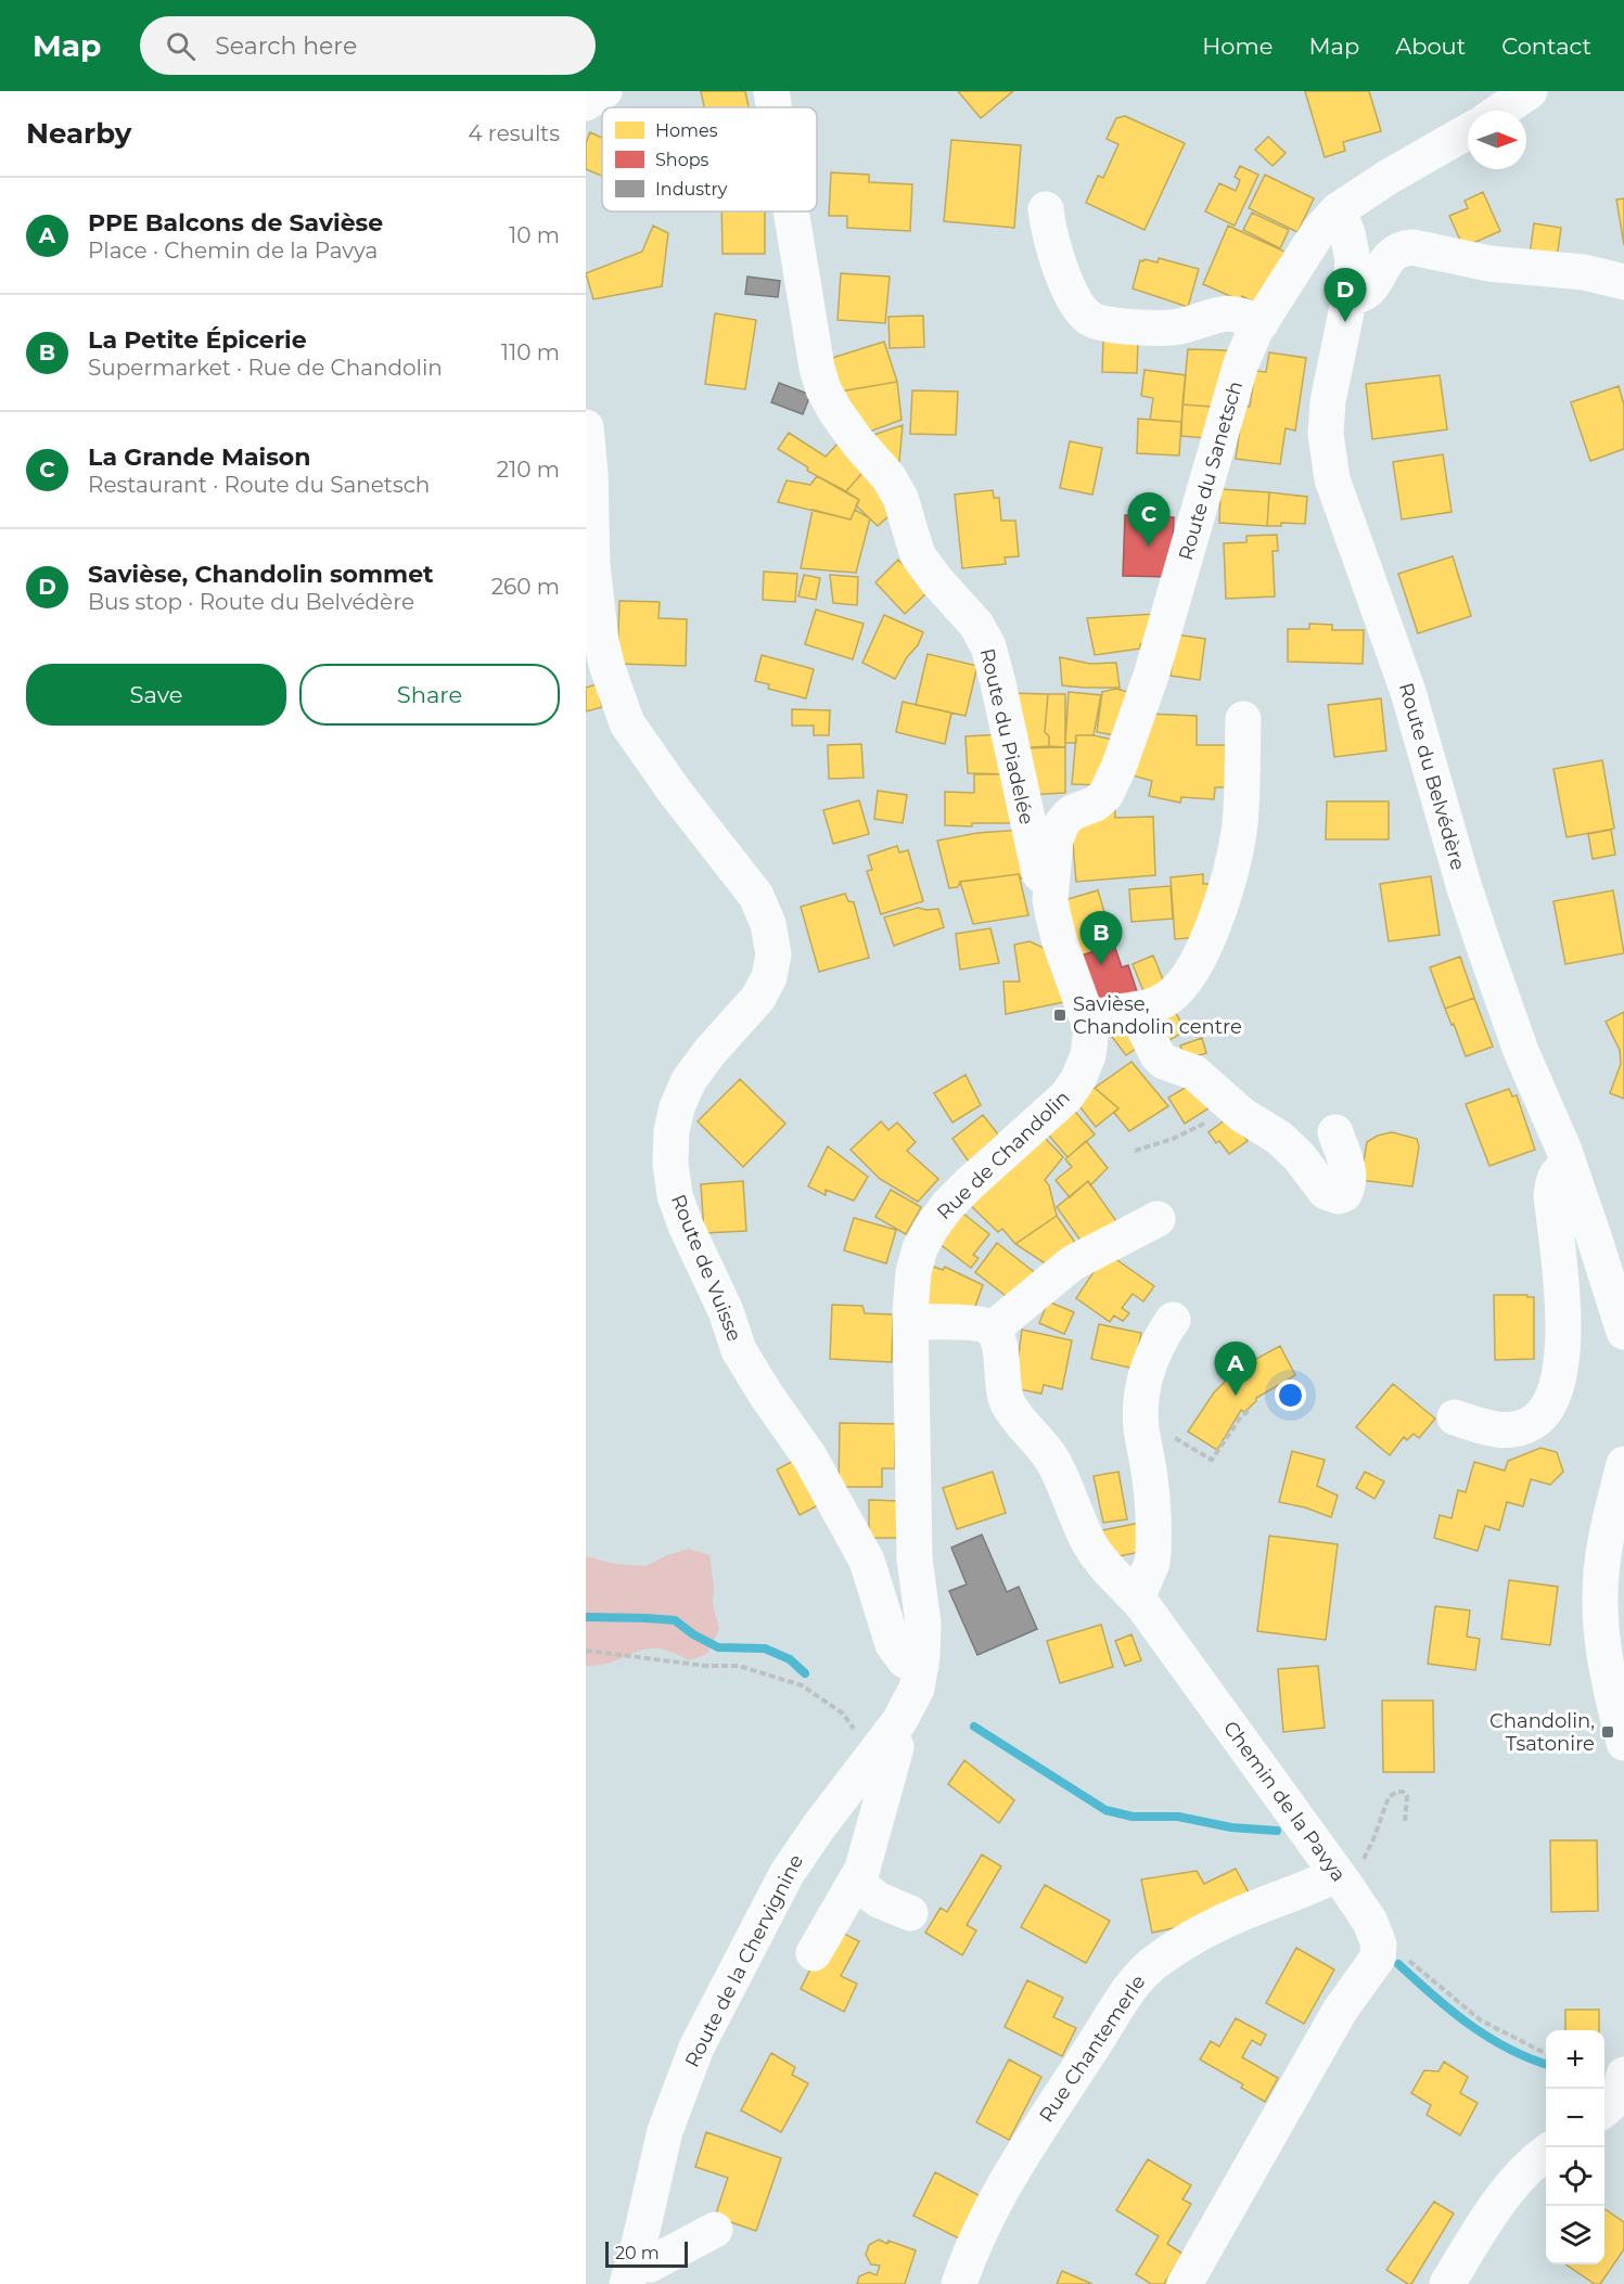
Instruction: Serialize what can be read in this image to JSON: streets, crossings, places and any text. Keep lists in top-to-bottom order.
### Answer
{
  "streets": {
    "street": [
      "Route du Sanetsch",
      "Route du Piadelée",
      "Route du Belvédère",
      "Rue de Chandolin",
      "Route de Vuisse",
      "Chemin de la Pavya",
      "Route de la Chervignine",
      "Rue Chantemerle"
    ]
  },
  "crossings": [
    ["Route du Sanetsch", "Route du Piadelée"],
    ["Route du Sanetsch", "Route du Belvédère"],
    ["Route du Sanetsch", "Rue de Chandolin"],
    ["Route du Piadelée", "Rue de Chandolin"],
    ["Rue de Chandolin", "Route de Vuisse"],
    ["Rue de Chandolin", "Route de la Chervignine"],
    ["Route de Vuisse", "Route de la Chervignine"],
    ["Chemin de la Pavya", "Rue Chantemerle"]
  ],
  "places": {
    "transit": ["Savièse, Chandolin centre", "Chandolin, Tsatonire"]
  },
  "legend": ["Homes", "Shops", "Industry"],
  "scale_bar": "20 m",
  "north": "right",
  "page": {
    "header": "Map",
    "search": "Search here",
    "nav": [
      "Home",
      "Map",
      "About",
      "Contact"
    ],
    "heading": ["Nearby", "4 results"],
    "list": [
      {
        "mark": "A",
        "name": "PPE Balcons de Savièse",
        "note": "Place · Chemin de la Pavya",
        "value": "10 m"
      },
      {
        "mark": "B",
        "name": "La Petite Épicerie",
        "note": "Supermarket · Rue de Chandolin",
        "value": "110 m"
      },
      {
        "mark": "C",
        "name": "La Grande Maison",
        "note": "Restaurant · Route du Sanetsch",
        "value": "210 m"
      },
      {
        "mark": "D",
        "name": "Savièse, Chandolin sommet",
        "note": "Bus stop · Route du Belvédère",
        "value": "260 m"
      }
    ],
    "pins": [
      "D",
      "C",
      "B",
      "A"
    ],
    "buttons": ["Save", "Share"],
    "map_buttons": ["+", "−"],
    "scale": "20 m"
  }
}
